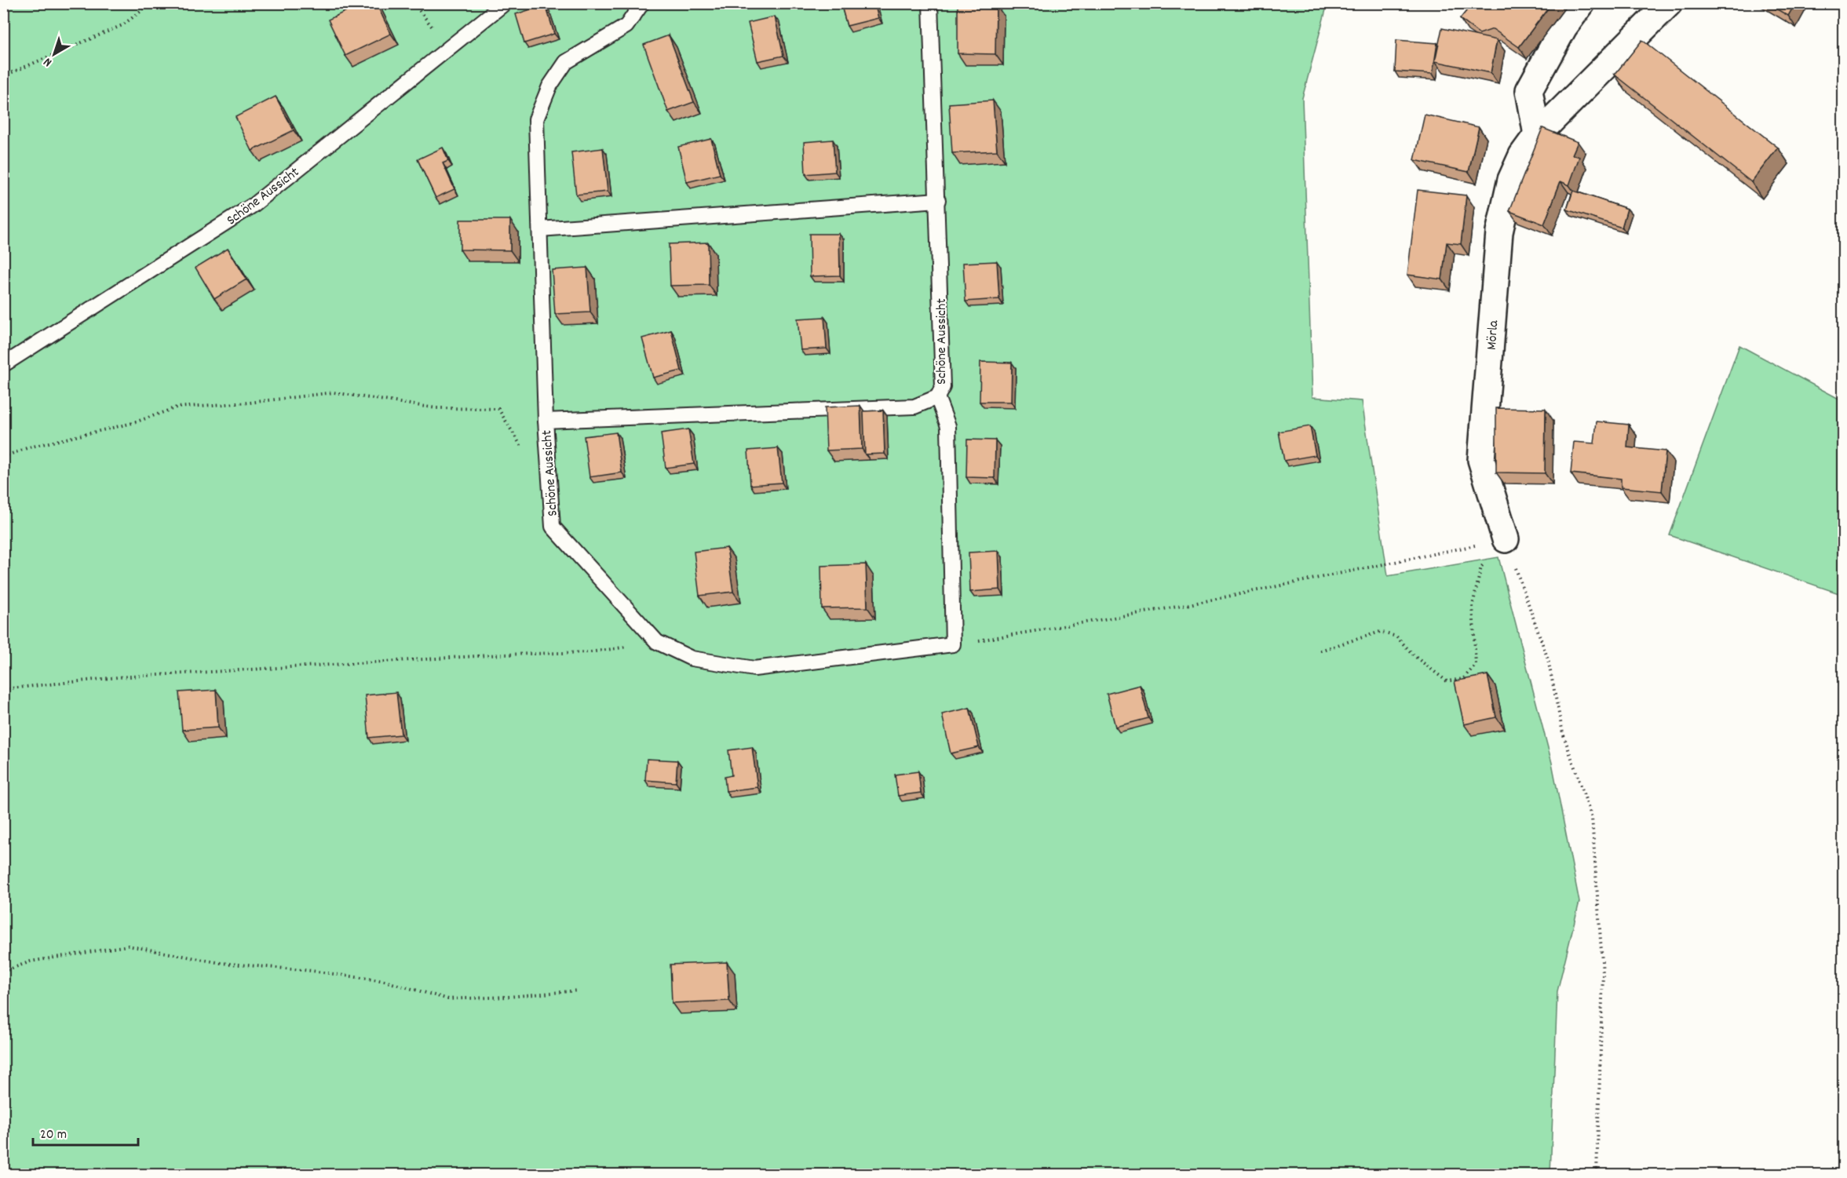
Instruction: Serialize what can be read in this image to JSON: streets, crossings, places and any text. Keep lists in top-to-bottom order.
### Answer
{
  "streets": {
    "street": ["Mörla"],
    "lane": ["Schöne Aussicht"]
  },
  "scale_bar": "20 m",
  "north": "bottom left"
}
